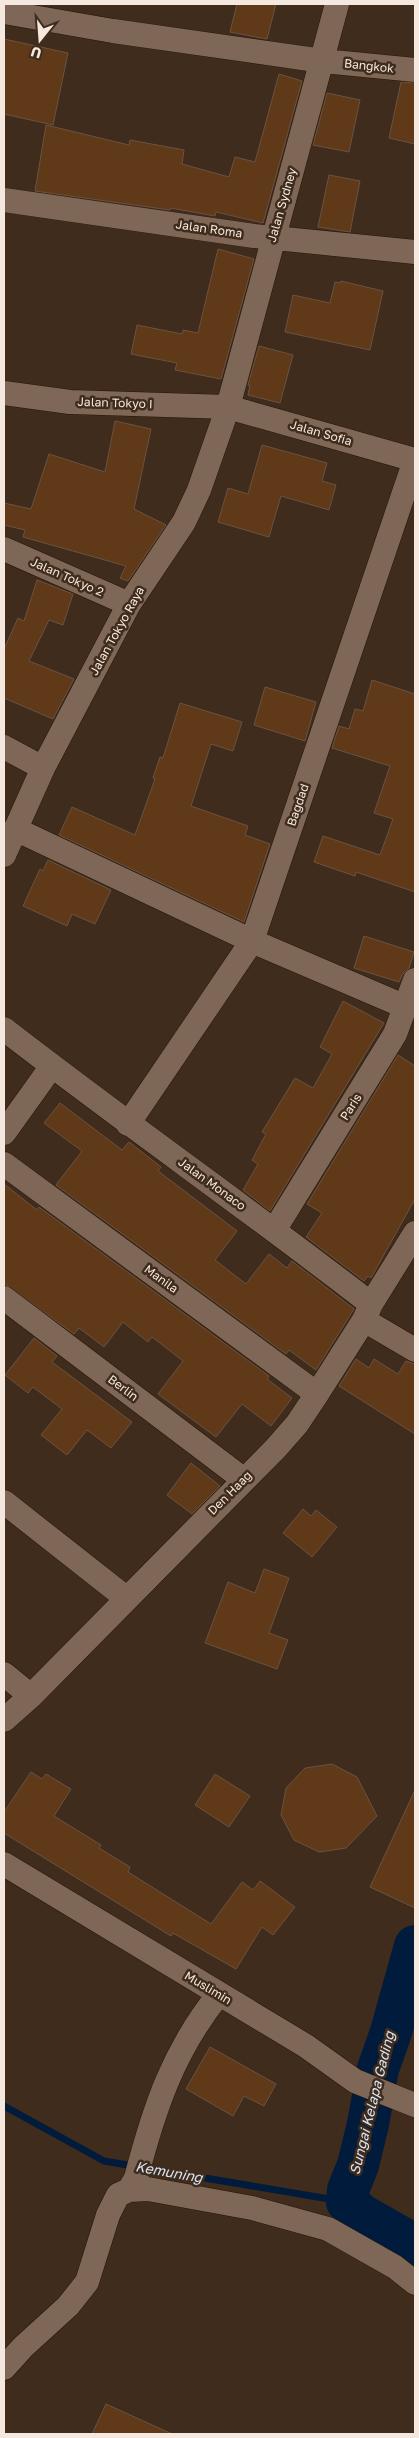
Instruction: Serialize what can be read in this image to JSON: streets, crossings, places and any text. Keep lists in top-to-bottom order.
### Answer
{
  "streets": {
    "street": [
      "Bangkok",
      "Jalan Sydney",
      "Jalan Roma",
      "Jalan Tokyo I",
      "Jalan Sofia",
      "Jalan Tokyo 2",
      "Jalan Tokyo Raya",
      "Bagdad",
      "Paris",
      "Jalan Monaco",
      "Manila",
      "Berlin",
      "Den Haag",
      "Muslimin"
    ]
  },
  "crossings": [
    ["Bangkok", "Jalan Sydney"],
    ["Jalan Sydney", "Jalan Roma"],
    ["Jalan Sydney", "Jalan Tokyo I"],
    ["Jalan Sydney", "Jalan Sofia"],
    ["Jalan Sydney", "Jalan Tokyo Raya"],
    ["Jalan Tokyo I", "Jalan Sofia"],
    ["Jalan Tokyo I", "Jalan Tokyo Raya"],
    ["Jalan Sofia", "Jalan Tokyo Raya"],
    ["Jalan Sofia", "Bagdad"],
    ["Jalan Tokyo 2", "Jalan Tokyo Raya"],
    ["Bagdad", "Jalan Monaco"],
    ["Paris", "Jalan Monaco"],
    ["Jalan Monaco", "Den Haag"],
    ["Manila", "Den Haag"],
    ["Berlin", "Den Haag"]
  ],
  "water": ["Sungai Kelapa Gading", "Kemuning"],
  "north": "bottom"
}
